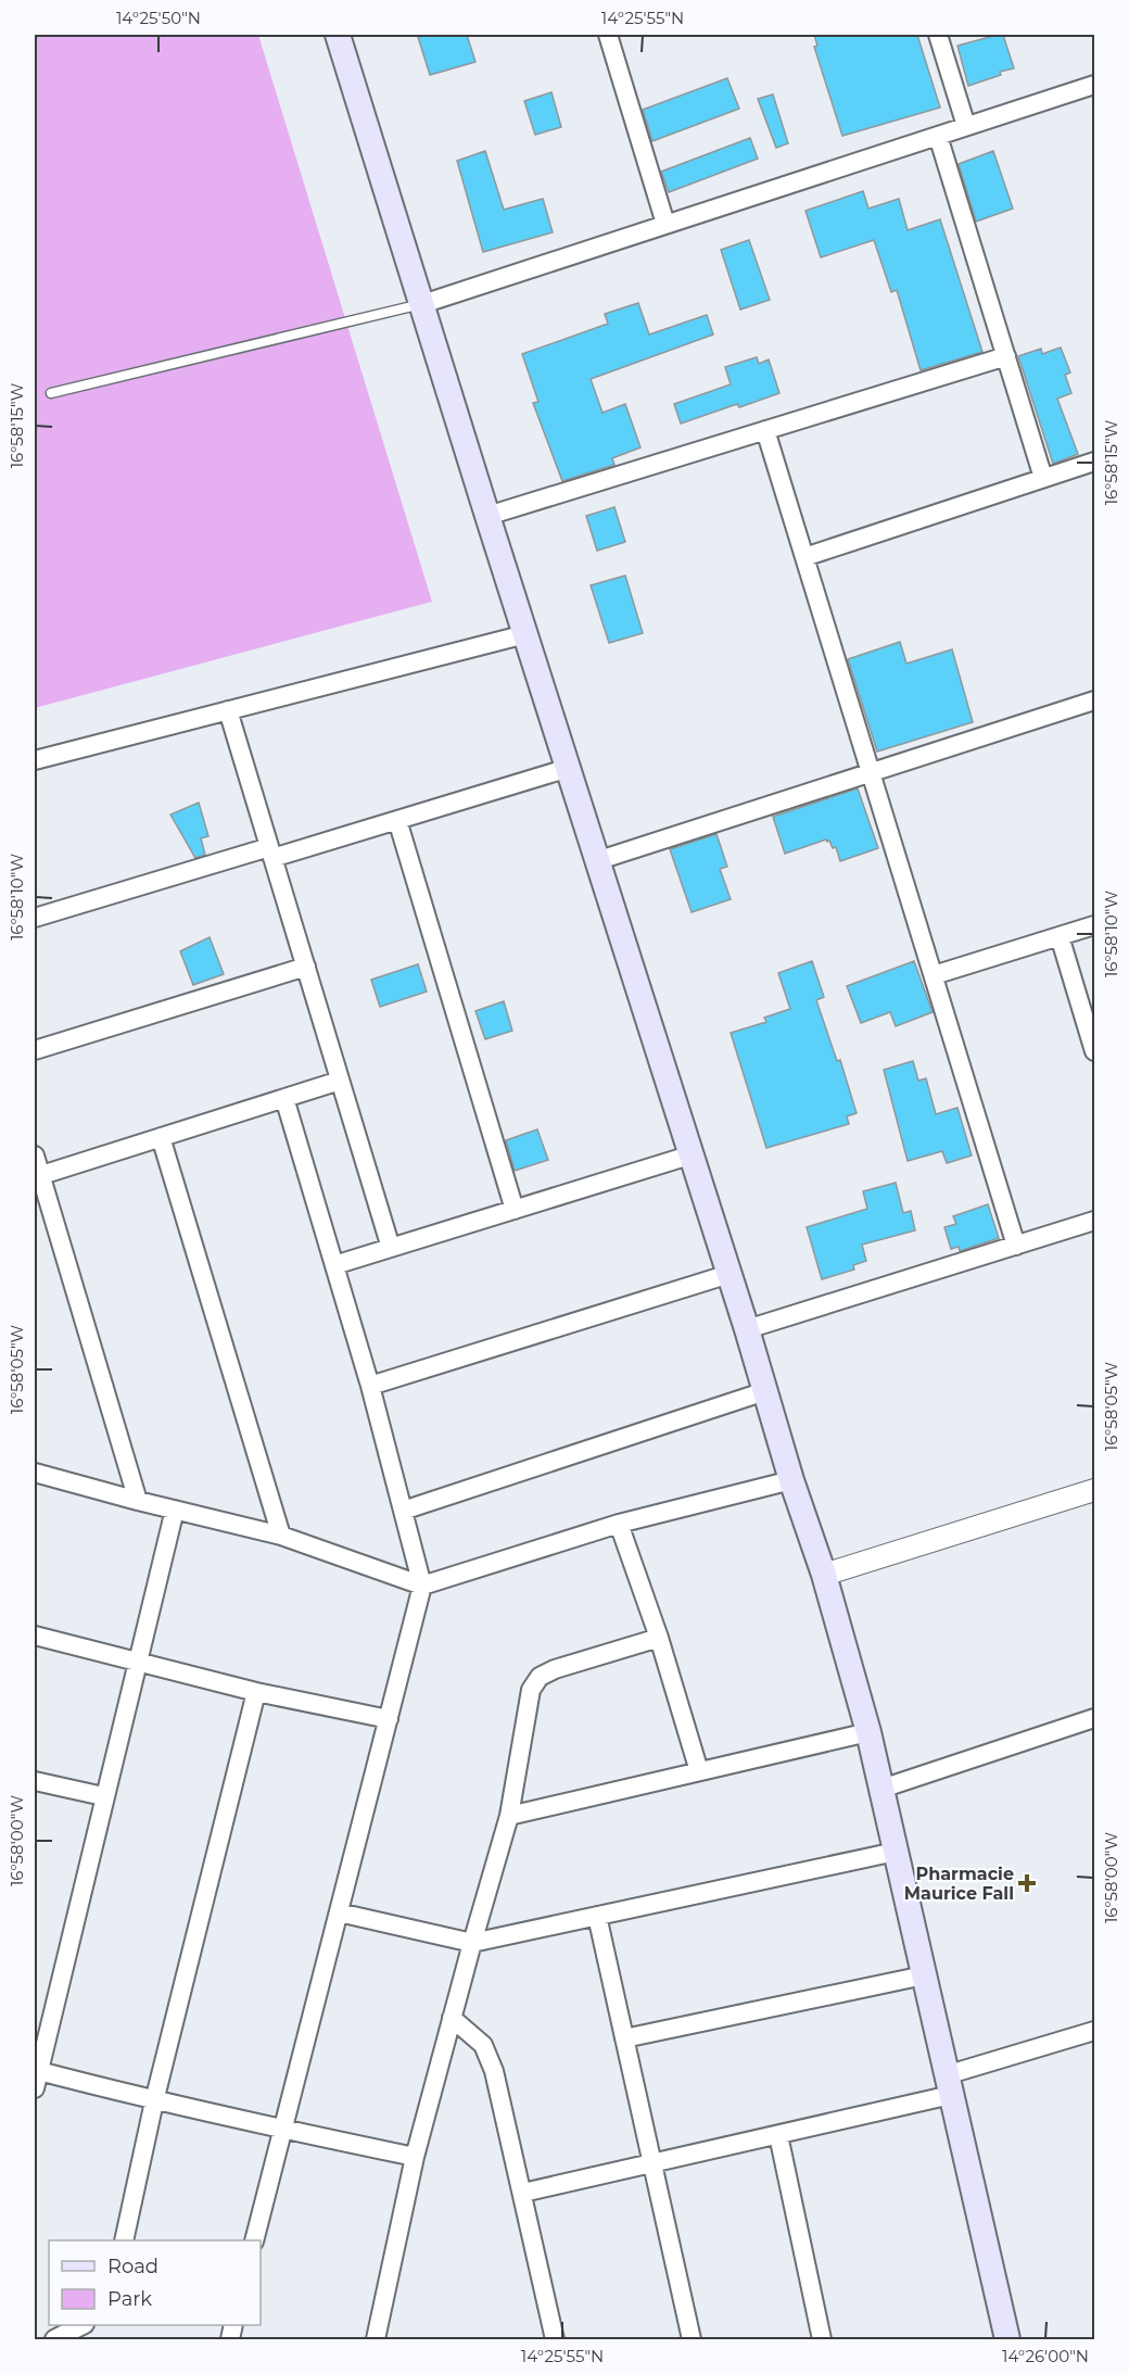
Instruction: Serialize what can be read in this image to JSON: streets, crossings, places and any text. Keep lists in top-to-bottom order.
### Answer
{
  "places": {
    "health": ["Pharmacie Maurice Fall"]
  },
  "legend": ["Road", "Park"],
  "coordinates": [
    "14°25'50\"N",
    "14°25'55\"N",
    "16°58'15\"W",
    "16°58'10\"W",
    "16°58'05\"W",
    "16°58'00\"W",
    "14°26'00\"N"
  ]
}
